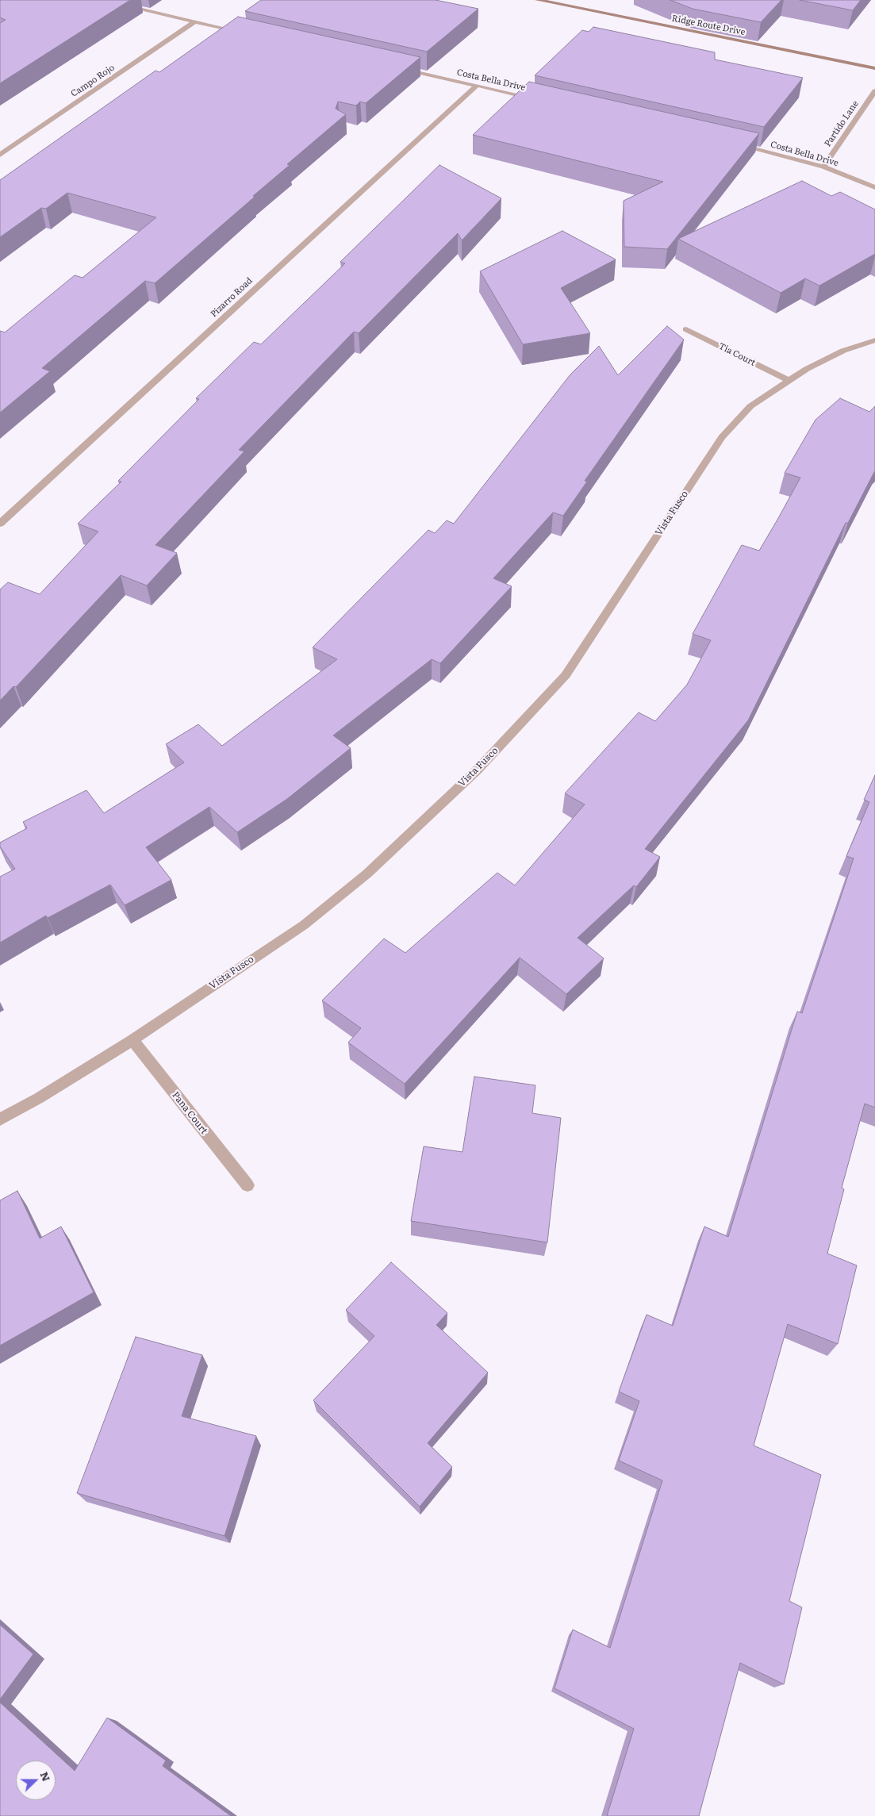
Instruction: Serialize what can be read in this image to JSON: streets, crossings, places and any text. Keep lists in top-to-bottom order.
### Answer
{
  "streets": {
    "main road": ["Ridge Route Drive"],
    "street": [
      "Costa Bella Drive",
      "Campo Rojo",
      "Partido Lane",
      "Pizarro Road",
      "Tia Court",
      "Vista Fusco",
      "Pana Court"
    ]
  },
  "crossings": [
    ["Costa Bella Drive", "Partido Lane"],
    ["Costa Bella Drive", "Pizarro Road"],
    ["Tia Court", "Vista Fusco"],
    ["Vista Fusco", "Pana Court"]
  ],
  "north": "right"
}
